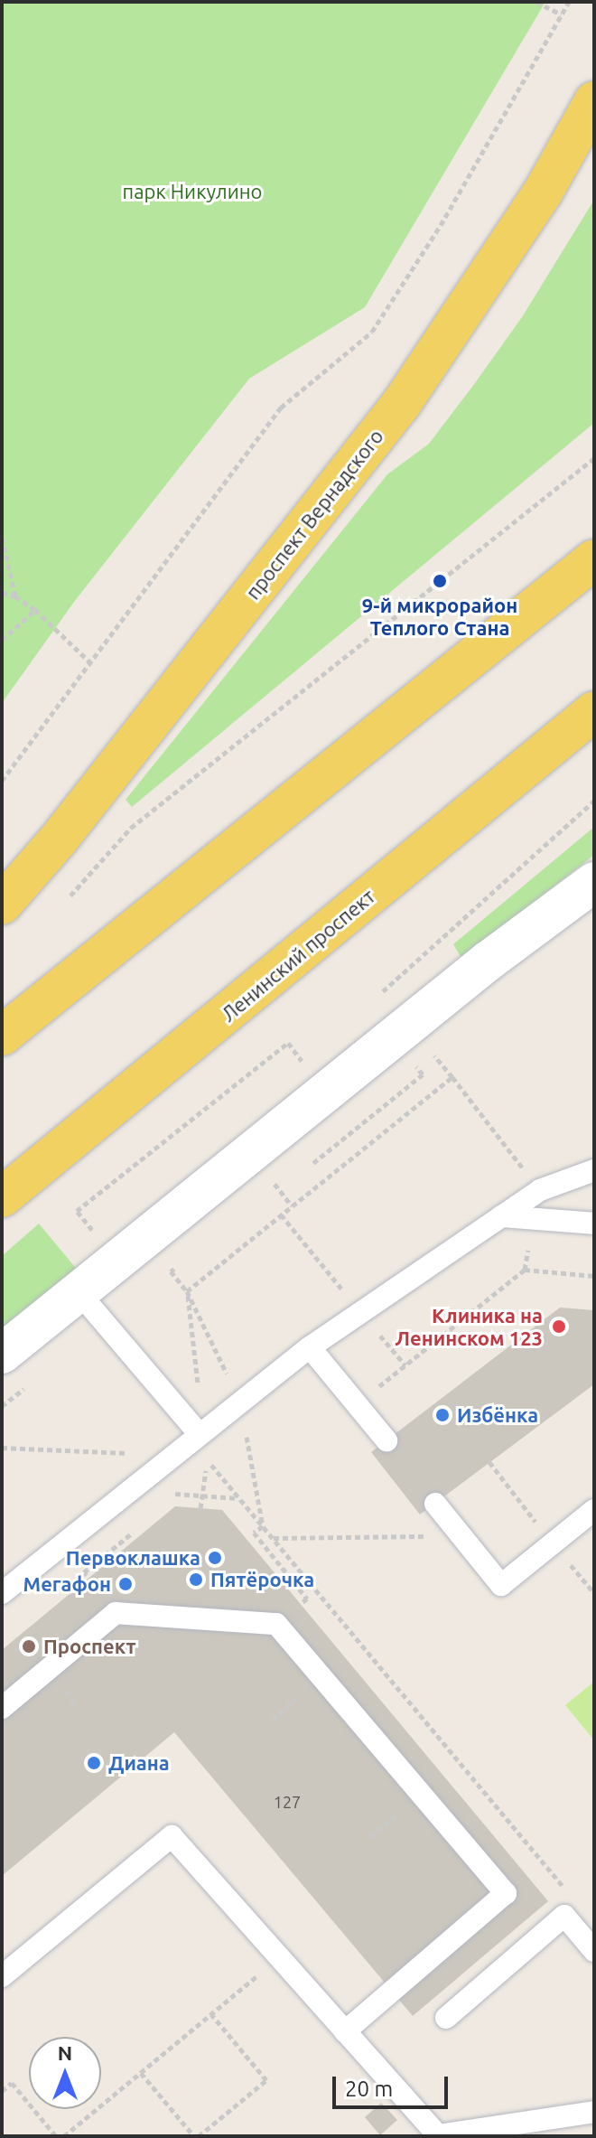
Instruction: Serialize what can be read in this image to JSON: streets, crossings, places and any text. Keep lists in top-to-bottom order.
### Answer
{
  "streets": {
    "main road": ["проспект Вернадского", "Ленинский проспект"]
  },
  "parks": ["парк Никулино"],
  "places": [
    "9-й микрорайон Теплого Стана",
    "Клиника на Ленинском 123",
    "Избёнка",
    "Первоклашка",
    "Пятёрочка",
    "Мегафон",
    "Проспект",
    "Диана"
  ],
  "house_numbers": ["127"],
  "scale_bar": "20 m",
  "north": "top"
}
